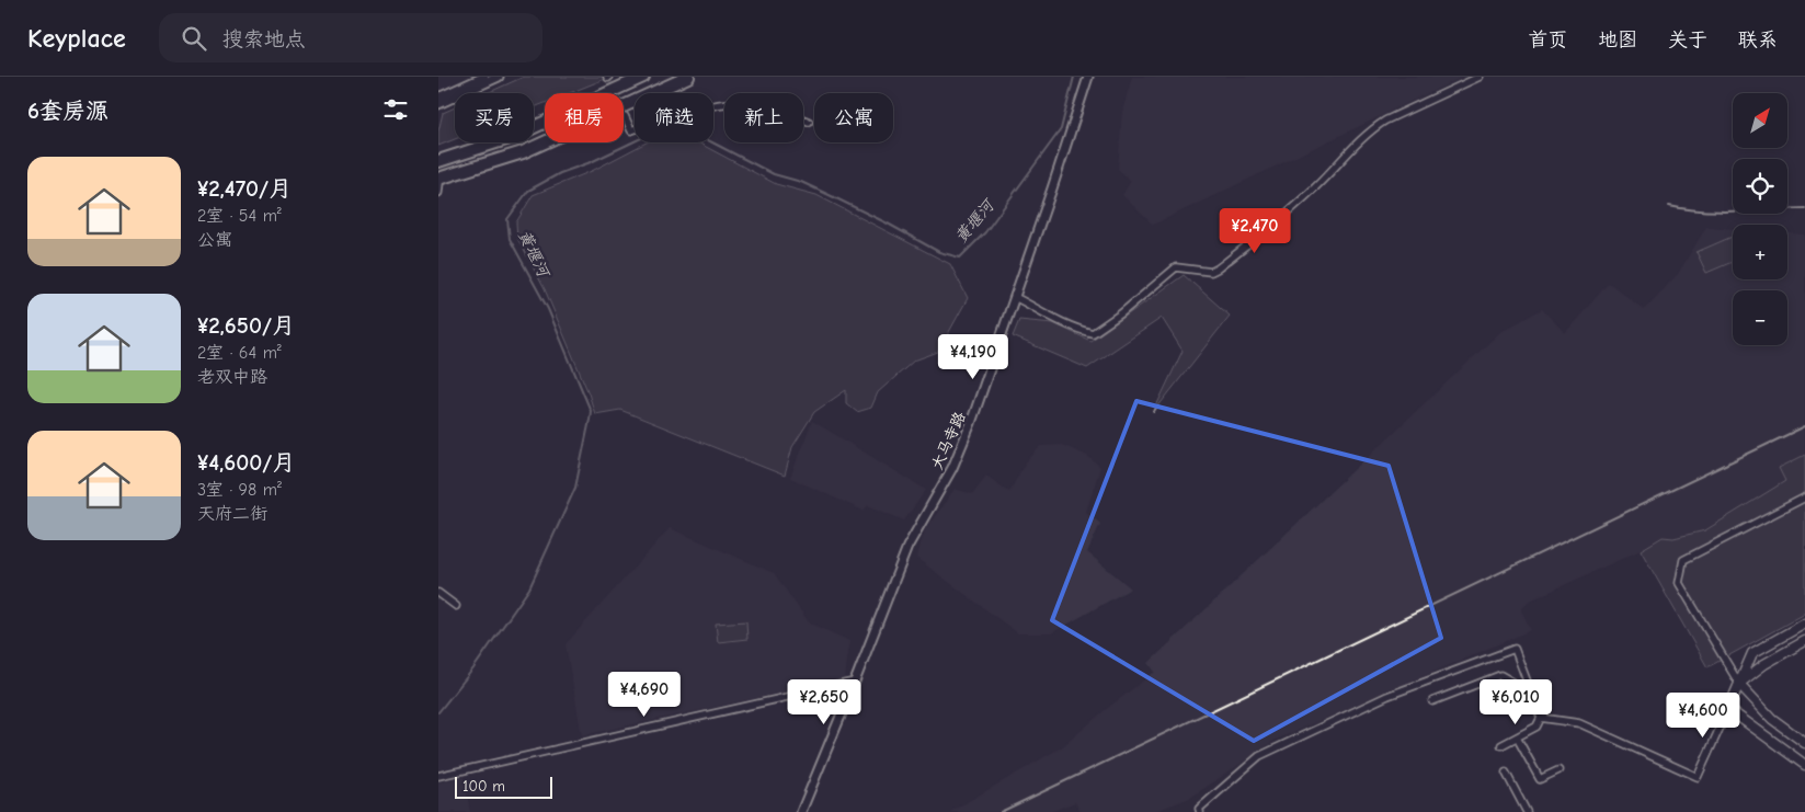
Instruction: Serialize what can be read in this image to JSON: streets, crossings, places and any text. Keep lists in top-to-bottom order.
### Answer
{
  "streets": {
    "street": ["大马寺路"]
  },
  "water": ["黄堰河"],
  "scale_bar": "100 m",
  "north": "top right",
  "page": {
    "header": "Keyplace",
    "search": "搜索地点",
    "nav": [
      "首页",
      "地图",
      "关于",
      "联系"
    ],
    "heading": "6套房源",
    "map_buttons": ["+", "−"],
    "chip": [
      "买房",
      "租房",
      "筛选",
      "新上",
      "公寓"
    ],
    "list": [
      {
        "name": "¥2,470/月",
        "note": "2室 · 54 m² · 公寓"
      },
      {
        "name": "¥2,650/月",
        "note": "2室 · 64 m² · 老双中路"
      },
      {
        "name": "¥4,600/月",
        "note": "3室 · 98 m² · 天府二街"
      }
    ],
    "price": [
      "¥2,470",
      "¥4,190",
      "¥4,690",
      "¥2,650",
      "¥6,010",
      "¥4,600"
    ],
    "scale": "100 m"
  }
}
